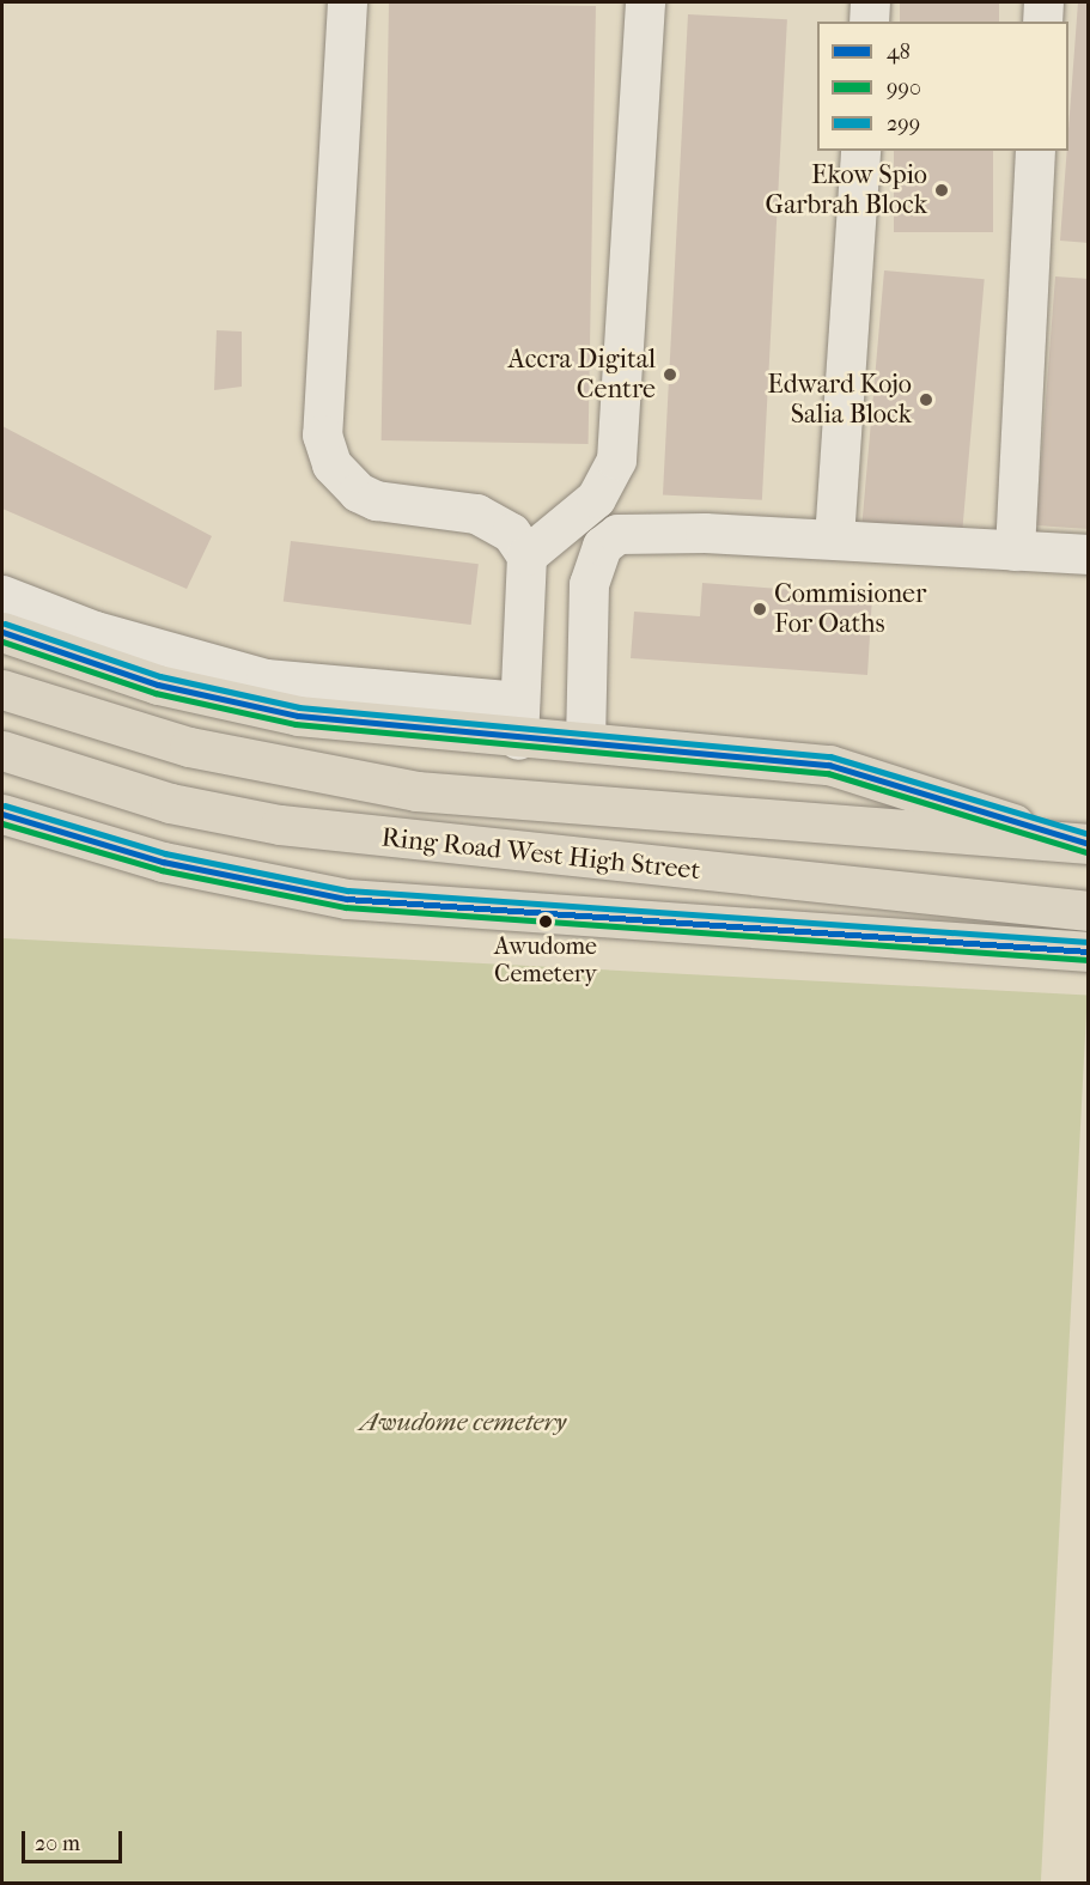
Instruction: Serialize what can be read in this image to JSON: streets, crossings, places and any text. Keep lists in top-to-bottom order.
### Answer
{
  "streets": {
    "main road": ["Ring Road West High Street"]
  },
  "parks": ["Awudome cemetery"],
  "places": [
    "Ekow Spio Garbrah Block",
    "Accra Digital Centre",
    "Edward Kojo Salia Block",
    "Commisioner For Oaths",
    "Awudome Cemetery"
  ],
  "lines": ["transit line 299", "transit line 48", "transit line 990"],
  "legend": ["48", "990", "299"],
  "scale_bar": "20 m"
}
